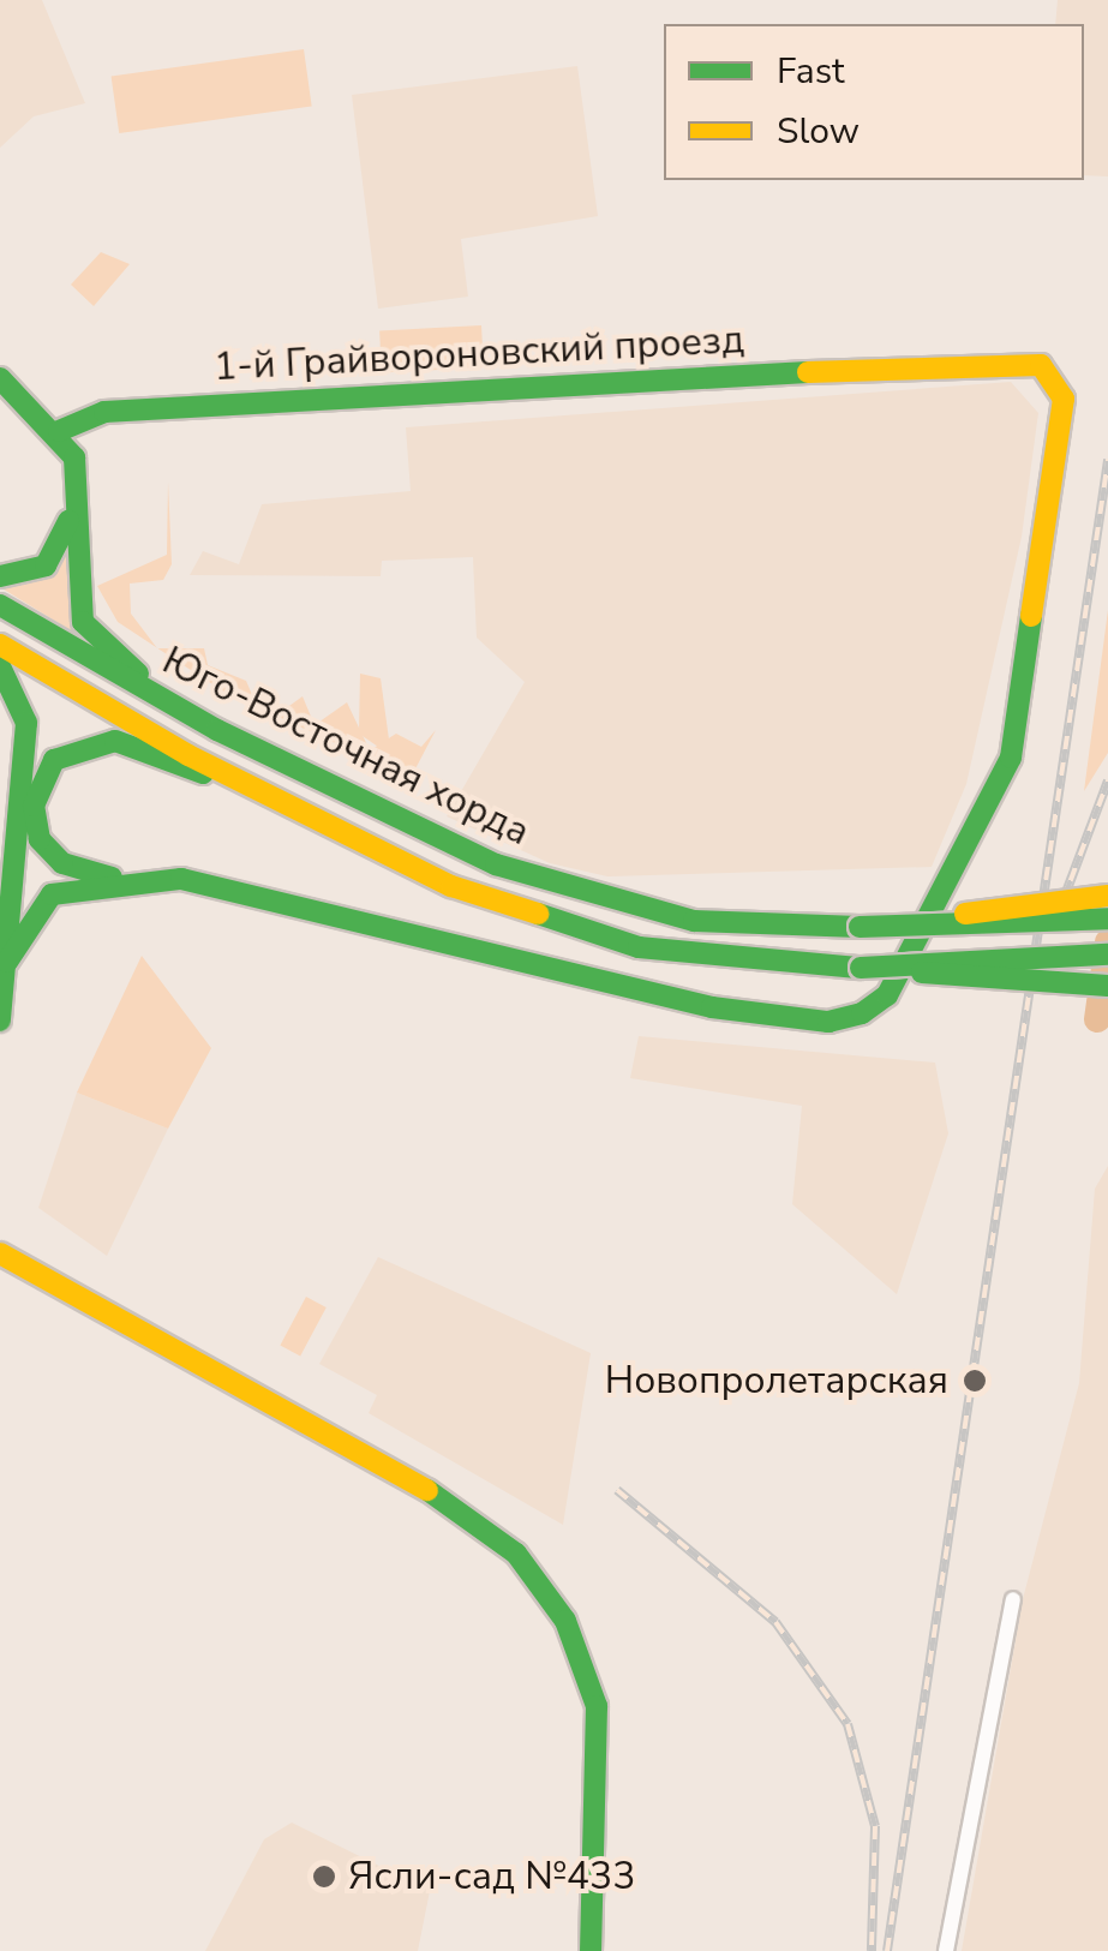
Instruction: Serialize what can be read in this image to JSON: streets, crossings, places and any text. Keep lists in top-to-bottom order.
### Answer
{
  "streets": {
    "main road": ["1-й Грайвороновский проезд", "Юго-Восточная хорда"]
  },
  "places": ["Новопролетарская", "Ясли-сад №433"],
  "legend": ["Fast", "Slow"]
}
